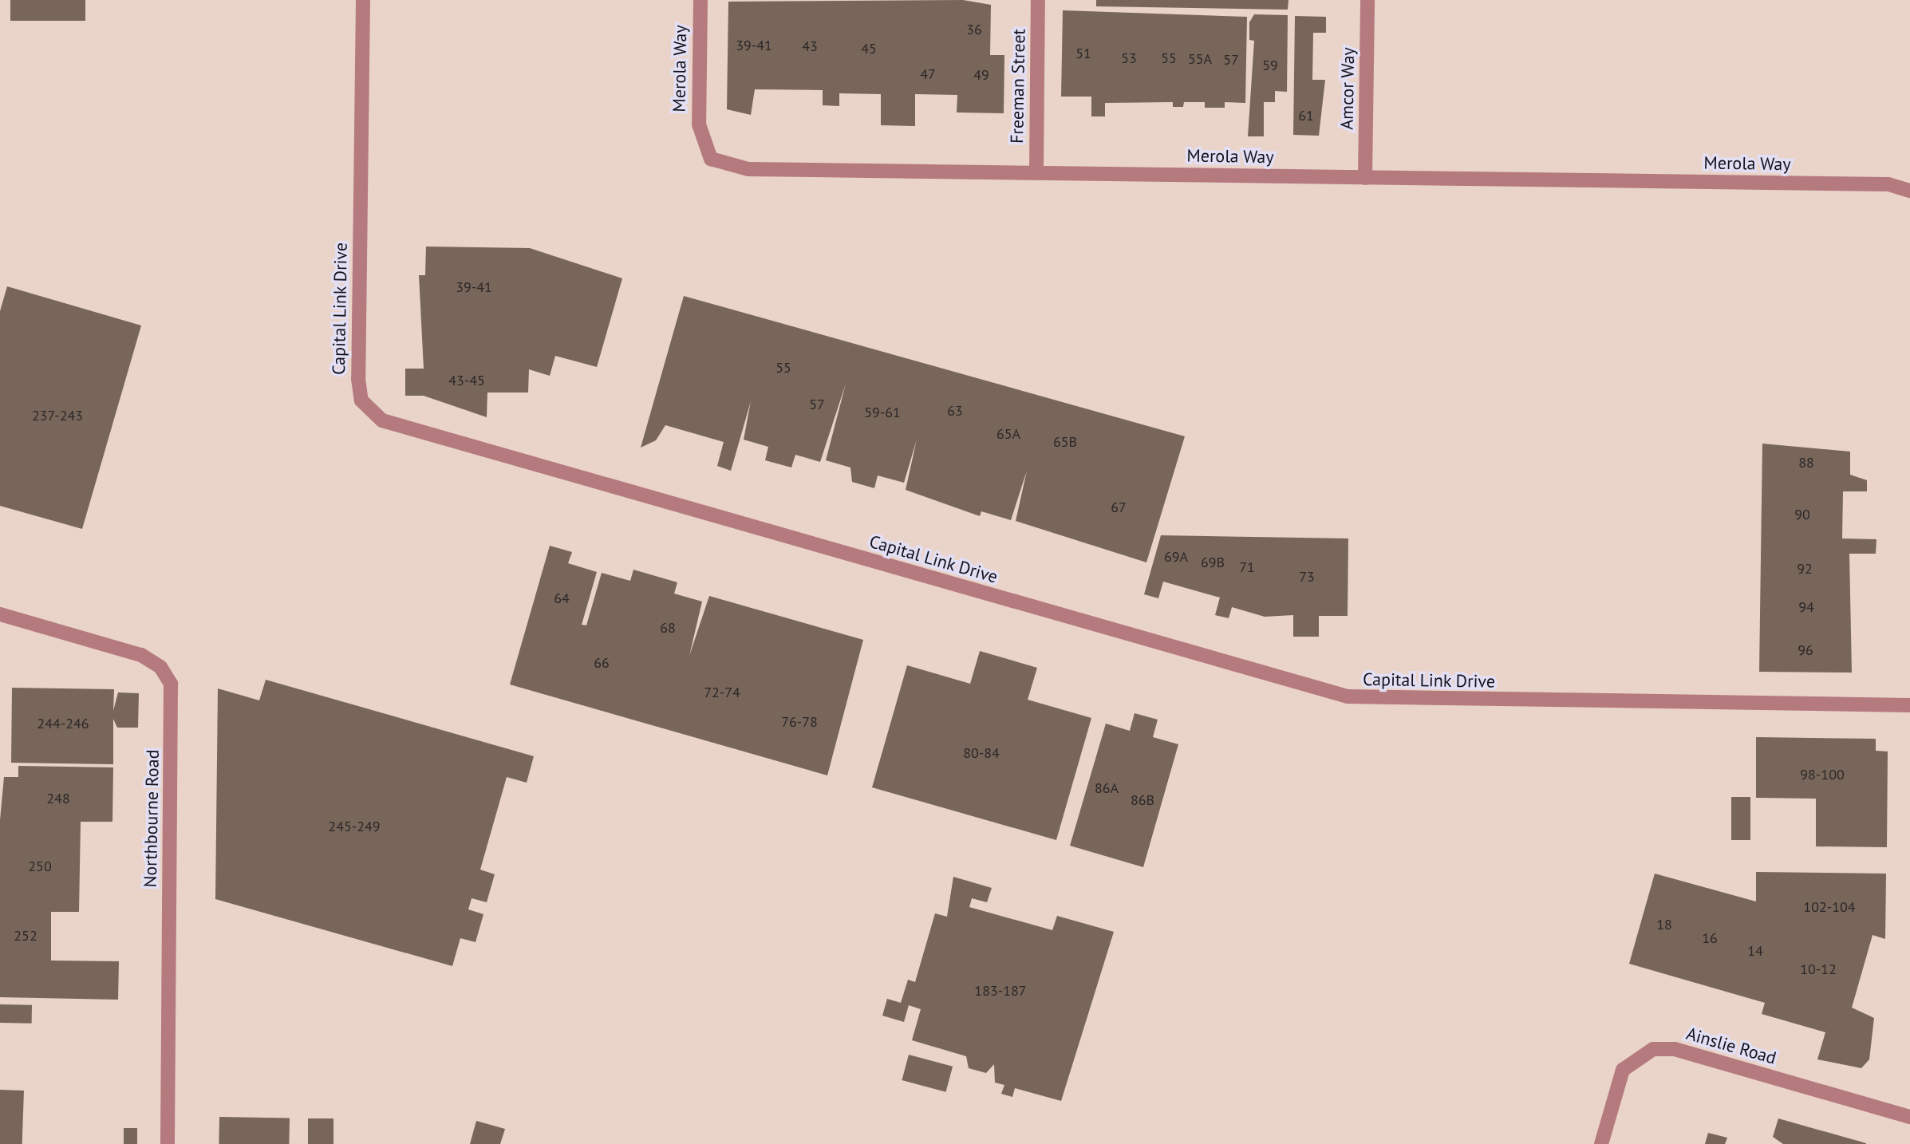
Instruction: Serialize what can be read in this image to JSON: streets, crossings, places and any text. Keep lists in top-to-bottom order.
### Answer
{
  "streets": {
    "street": [
      "Merola Way",
      "Freeman Street",
      "Amcor Way",
      "Capital Link Drive",
      "Northbourne Road",
      "Ainslie Road"
    ]
  },
  "crossings": [
    ["Merola Way", "Freeman Street"],
    ["Merola Way", "Amcor Way"]
  ],
  "house_numbers": [
    "36",
    "39-41",
    "43",
    "45",
    "51",
    "53",
    "55",
    "55A",
    "57",
    "59",
    "47",
    "49",
    "61",
    "39-41",
    "55",
    "43-45",
    "57",
    "63",
    "59-61",
    "237-243",
    "65A",
    "65B",
    "88",
    "67",
    "90",
    "69A",
    "69B",
    "71",
    "92",
    "73",
    "64",
    "94",
    "68",
    "96",
    "66",
    "72-74",
    "76-78",
    "244-246",
    "80-84",
    "98-100",
    "86A",
    "248",
    "86B",
    "245-249",
    "250",
    "102-104",
    "18",
    "252",
    "16",
    "14",
    "10-12",
    "183-187"
  ]
}
